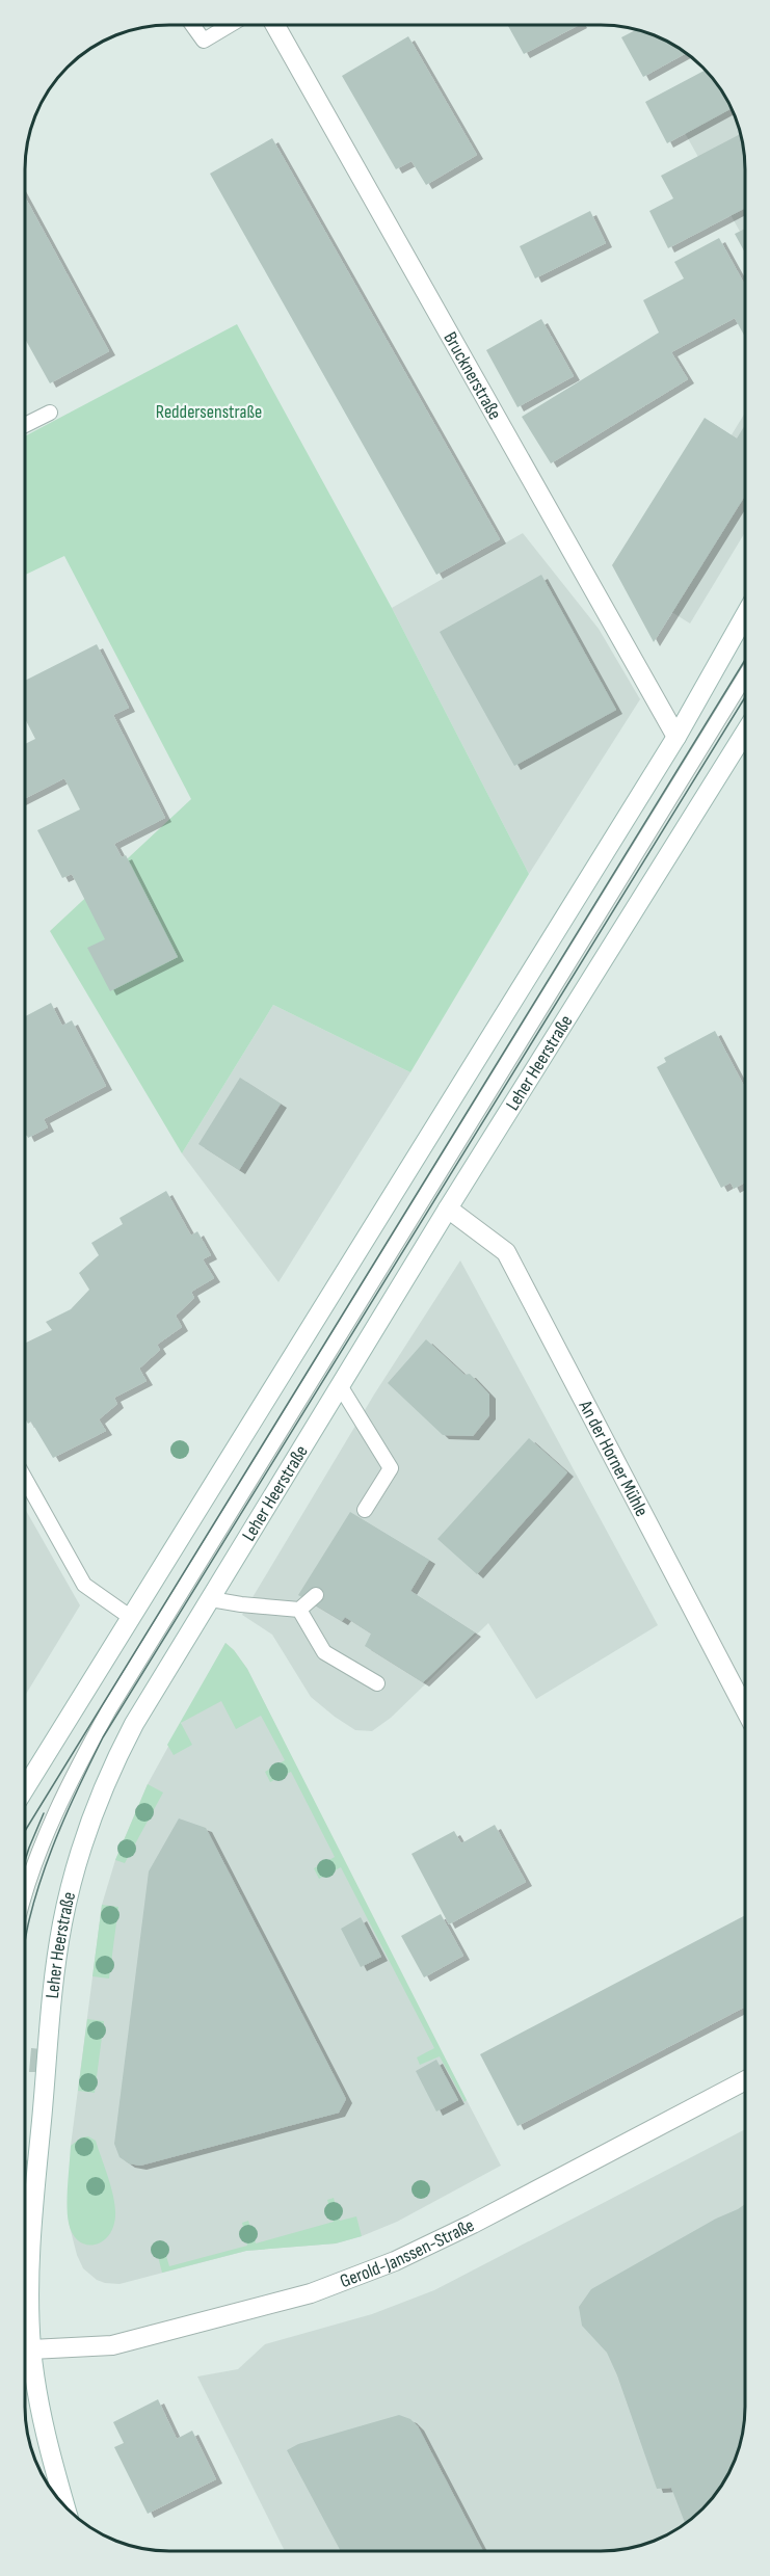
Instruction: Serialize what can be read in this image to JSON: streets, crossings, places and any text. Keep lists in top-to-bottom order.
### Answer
{
  "streets": {
    "main road": [
      "Brucknerstraße",
      "Leher Heerstraße",
      "An der Horner Mühle",
      "Gerold-Janssen-Straße"
    ]
  },
  "crossings": [
    ["Leher Heerstraße", "An der Horner Mühle"]
  ],
  "parks": ["Reddersenstraße"]
}
